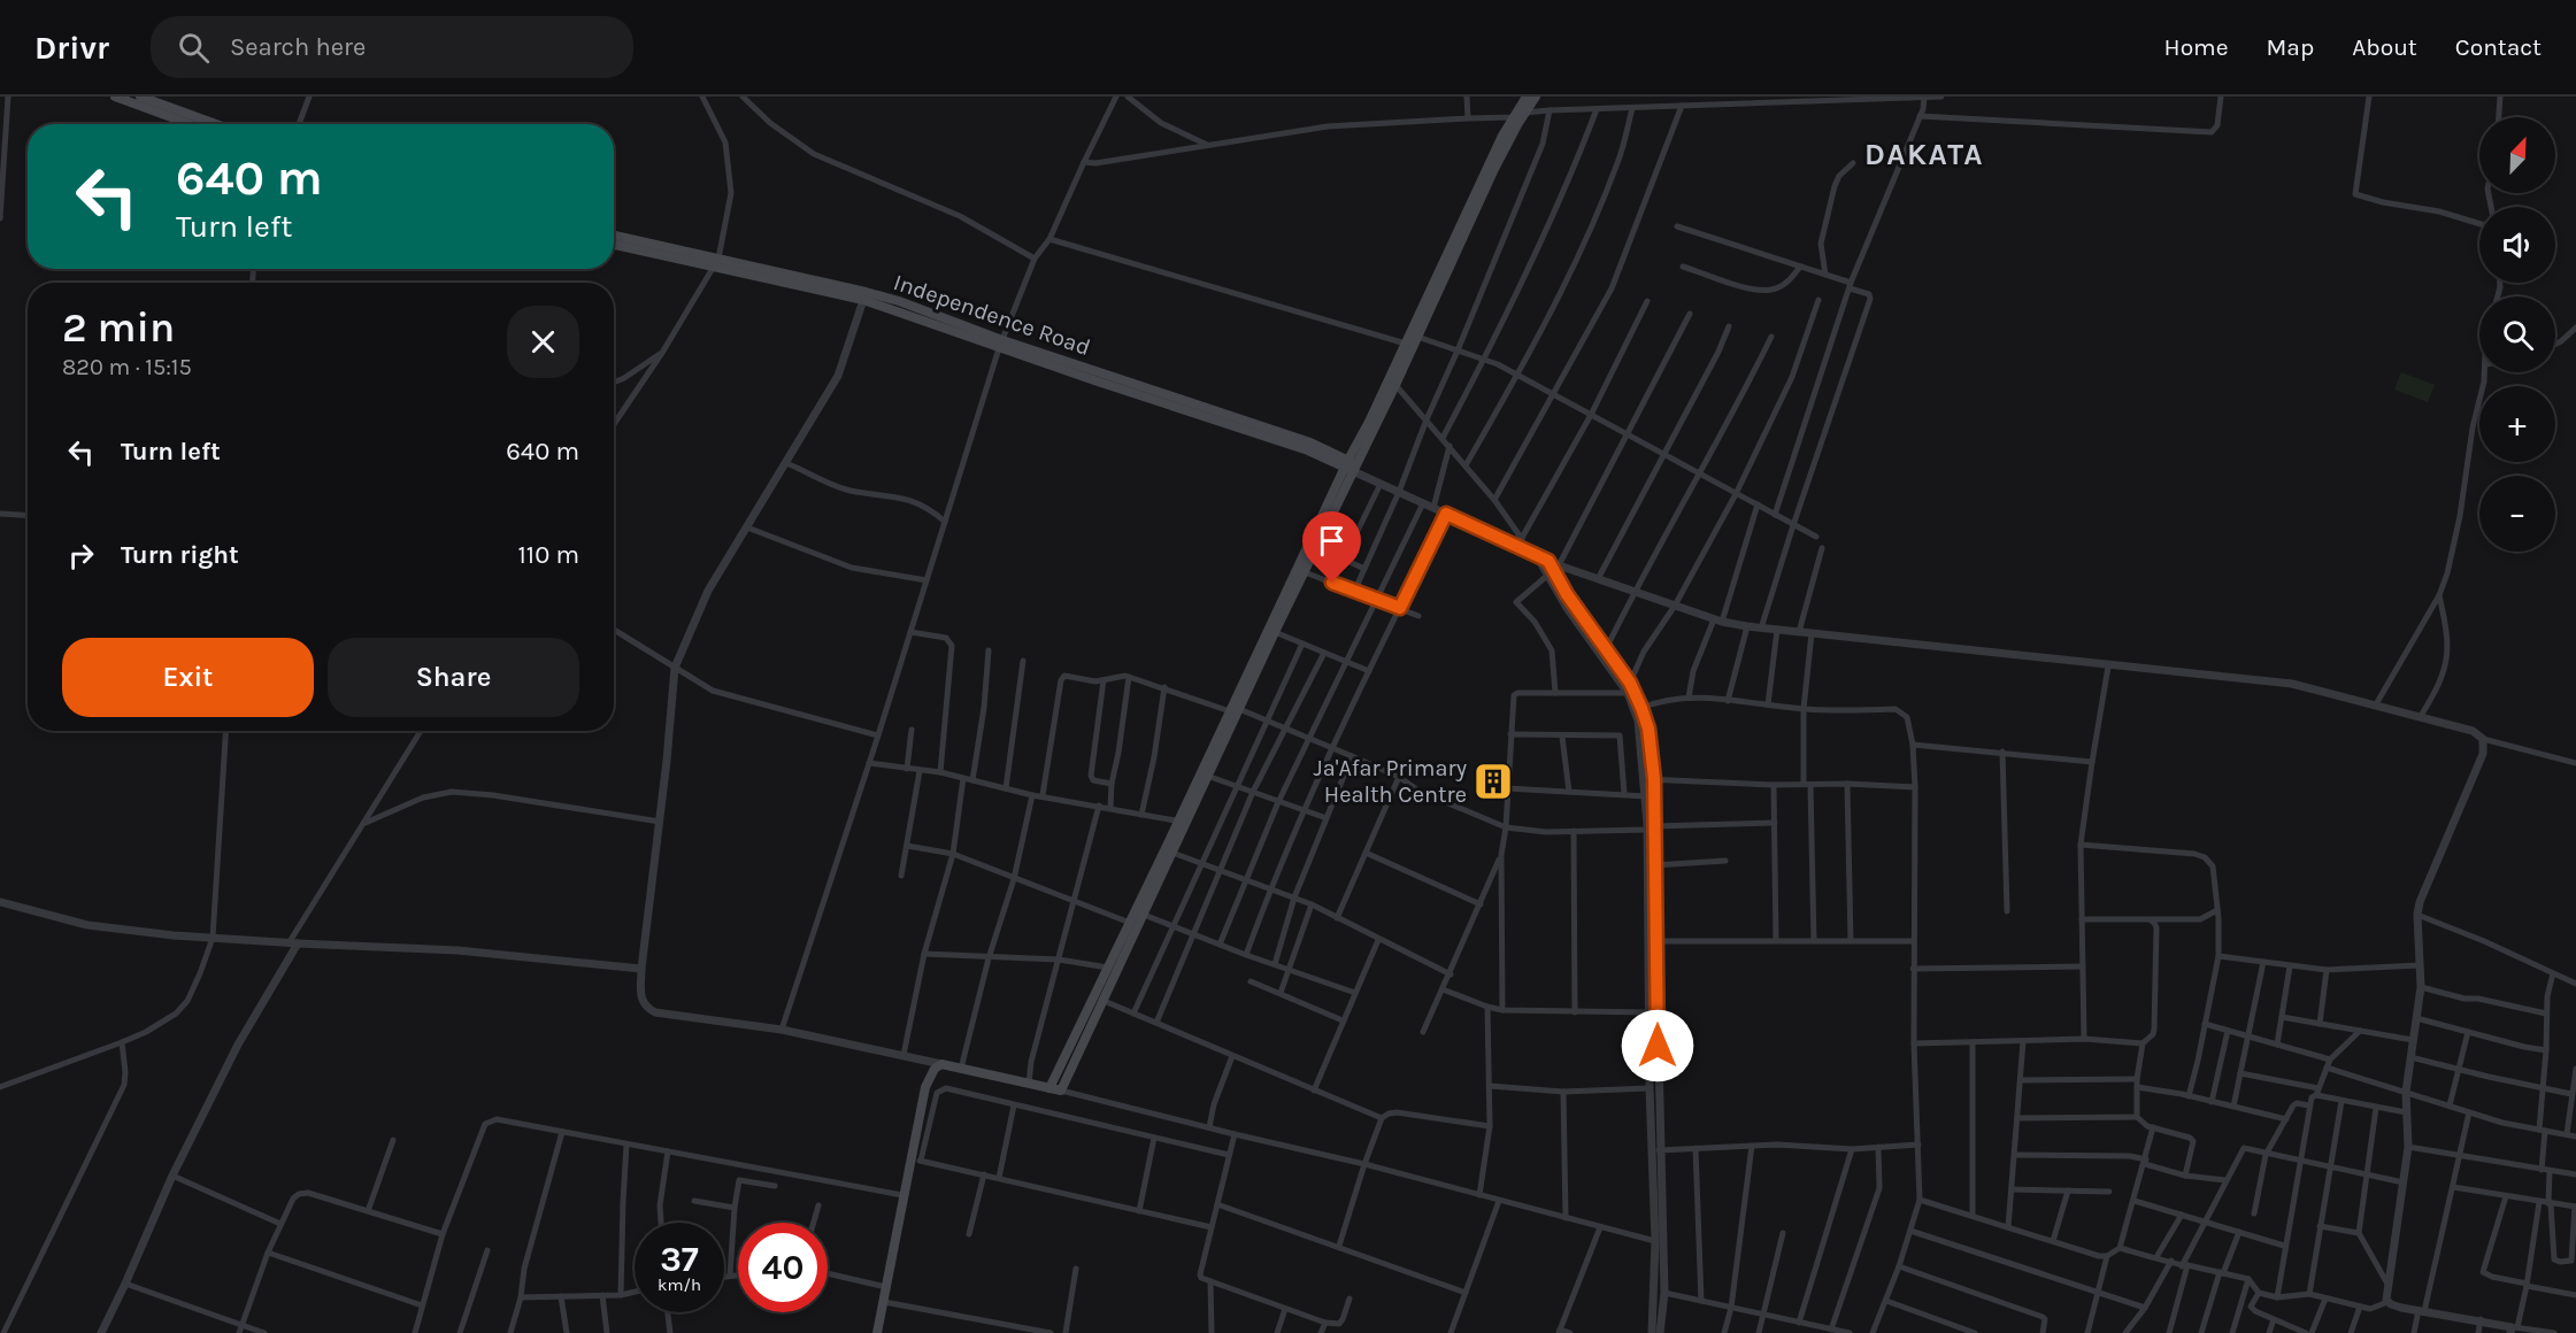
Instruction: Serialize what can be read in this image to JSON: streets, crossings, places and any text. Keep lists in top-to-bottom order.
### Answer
{
  "streets": {
    "main road": ["Independence Road"]
  },
  "districts": ["DAKATA"],
  "places": {
    "building": ["Ja'Afar Primary Health Centre"]
  },
  "north": "top right",
  "page": {
    "header": "Drivr",
    "search": "Search here",
    "nav": [
      "Home",
      "Map",
      "About",
      "Contact"
    ],
    "map_buttons": ["+", "−"],
    "turn": ["640 m", "Turn left"],
    "heading": ["2 min", "820 m · 15:15"],
    "list": [
      {
        "name": "Turn left",
        "value": "640 m"
      },
      {
        "name": "Turn right",
        "value": "110 m"
      }
    ],
    "buttons": ["Exit", "Share"],
    "speed": "37 km/h",
    "limit": "40"
  }
}
